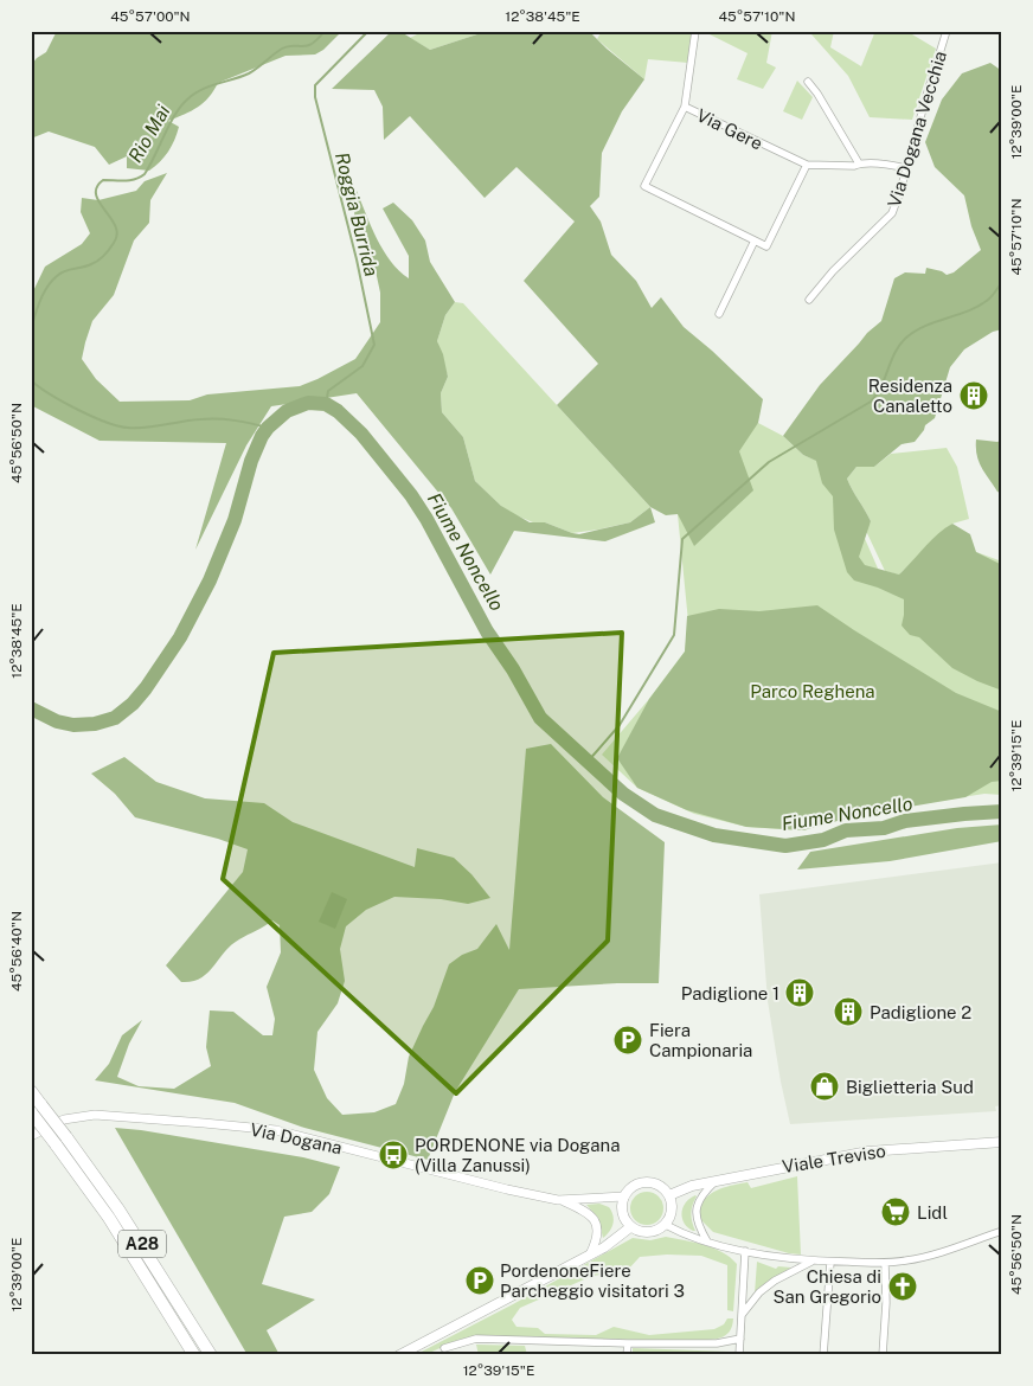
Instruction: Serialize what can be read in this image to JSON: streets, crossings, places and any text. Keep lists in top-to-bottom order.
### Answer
{
  "streets": {
    "highway": ["A28"],
    "main road": ["Viale Treviso"],
    "street": ["Via Gere", "Via Dogana Vecchia", "Via Dogana"]
  },
  "crossings": [
    ["Via Gere", "Via Dogana Vecchia"],
    ["Via Dogana", "Viale Treviso"]
  ],
  "water": ["Rio Mai", "Roggia Burrida", "Fiume Noncello"],
  "parks": ["Parco Reghena"],
  "places": {
    "building": ["Residenza Canaletto", "Padiglione 1", "Padiglione 2"],
    "parking": ["Fiera Campionaria", "PordenoneFiere Parcheggio visitatori 3"],
    "shop": ["Biglietteria Sud"],
    "bus stop": ["PORDENONE via Dogana (Villa Zanussi)"],
    "supermarket": ["Lidl"],
    "church": ["Chiesa di San Gregorio"]
  },
  "coordinates": [
    "45°57'00\"N",
    "12°38'45\"E",
    "45°57'10\"N",
    "12°39'00\"E",
    "45°56'50\"N",
    "12°39'15\"E",
    "45°56'40\"N"
  ]
}
